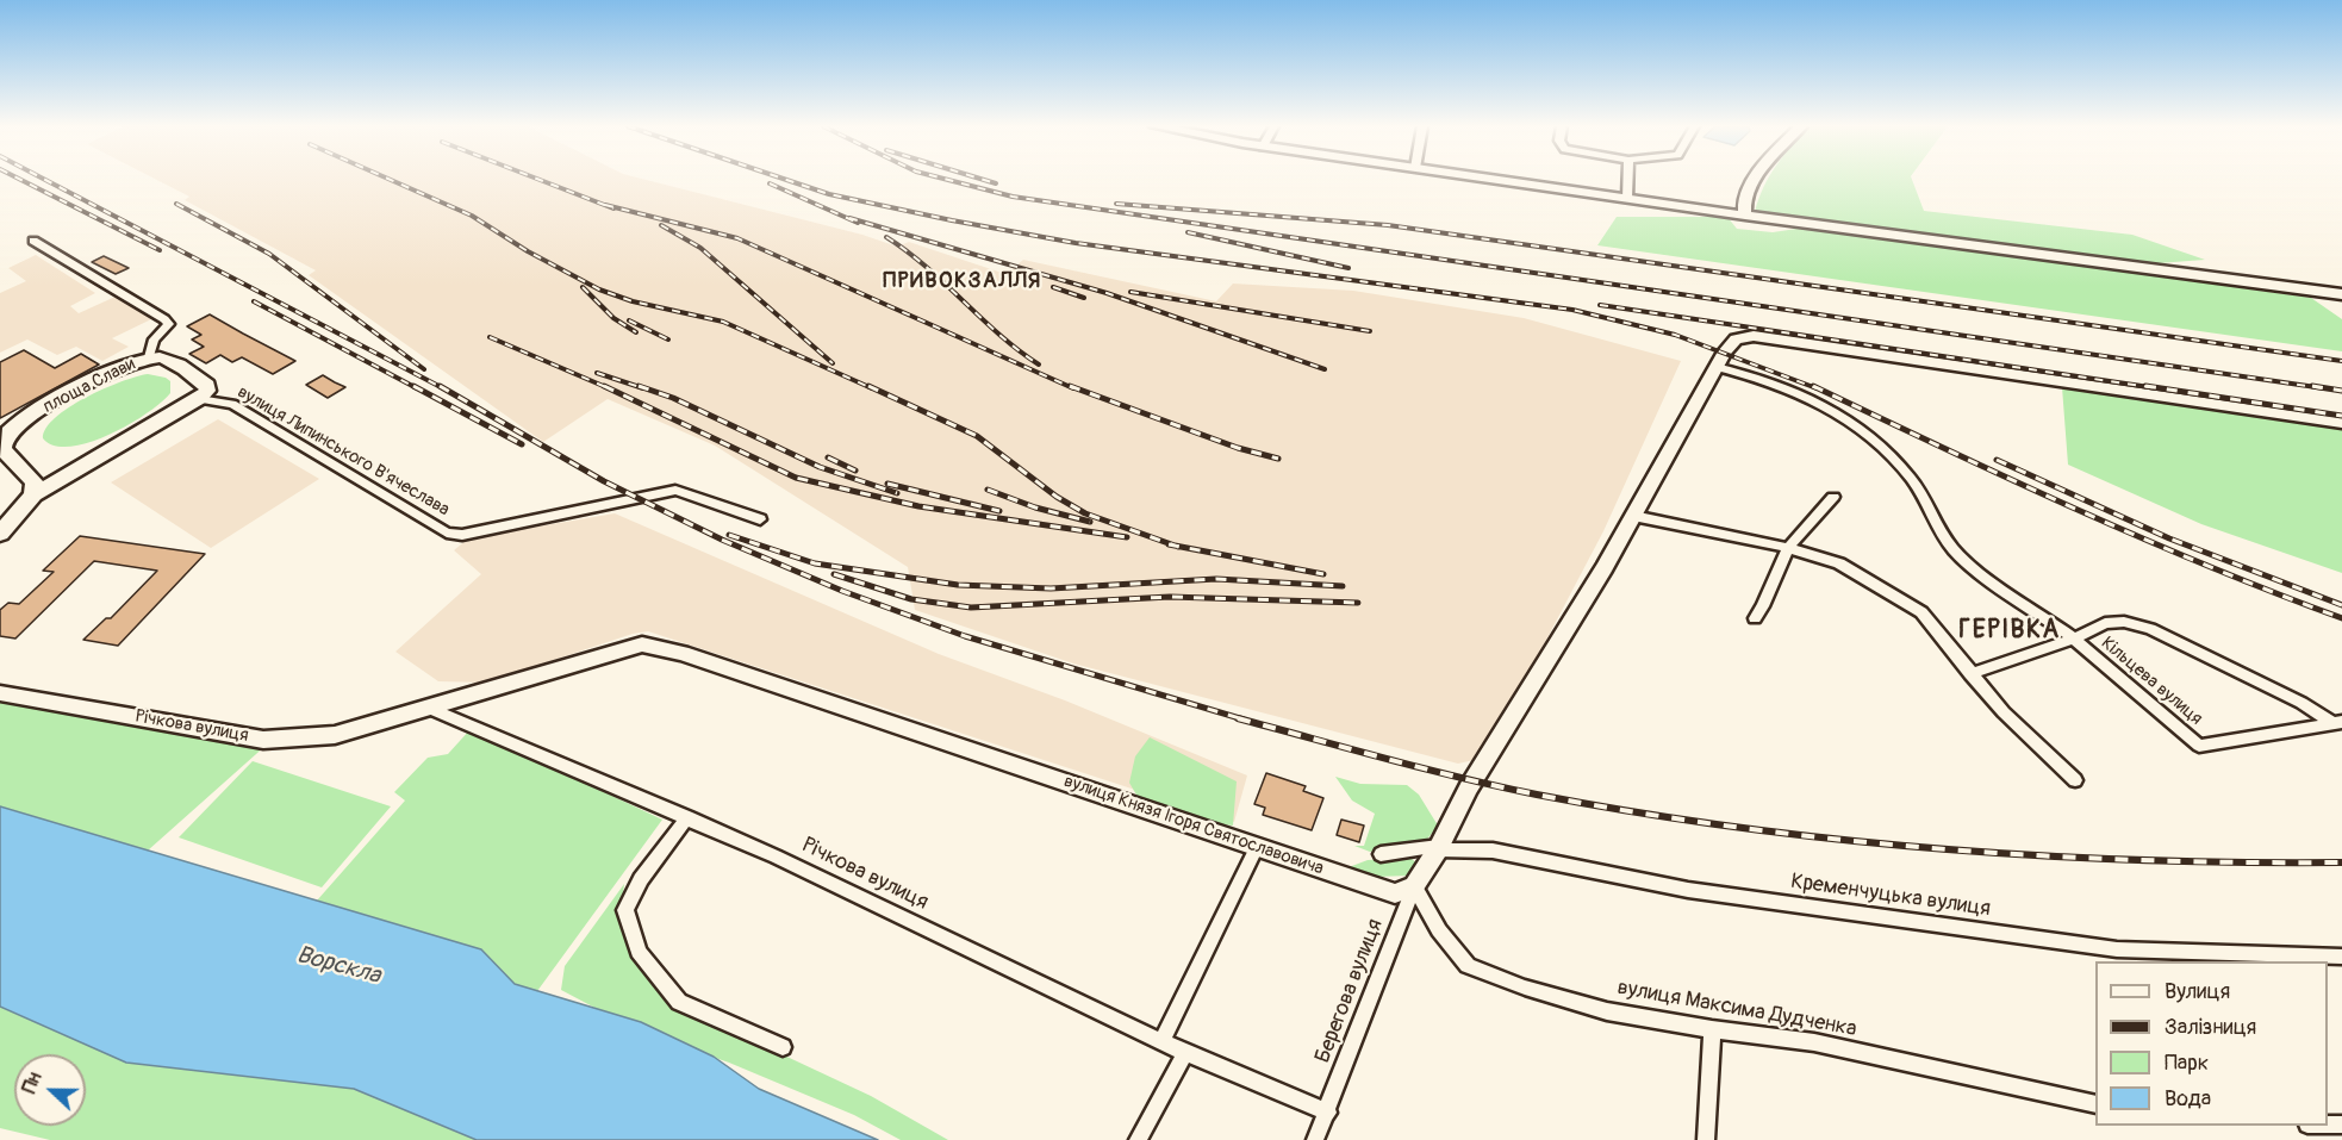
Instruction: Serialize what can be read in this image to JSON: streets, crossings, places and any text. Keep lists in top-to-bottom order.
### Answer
{
  "streets": {
    "main road": ["площа Слави"],
    "street": [
      "вулиця Липинського В'ячеслава",
      "Кільцева вулиця",
      "Річкова вулиця",
      "вулиця Князя Ігоря Святославовича",
      "Кременчуцька вулиця",
      "Берегова вулиця",
      "вулиця Максима Дудченка"
    ]
  },
  "crossings": [
    ["площа Слави", "вулиця Липинського В'ячеслава"],
    ["Річкова вулиця", "вулиця Князя Ігоря Святославовича"],
    ["вулиця Князя Ігоря Святославовича", "Берегова вулиця"],
    ["вулиця Князя Ігоря Святославовича", "вулиця Максима Дудченка"],
    ["Берегова вулиця", "вулиця Максима Дудченка"]
  ],
  "districts": ["ПРИВОКЗАЛЛЯ", "ГЕРІВКА"],
  "water": ["Ворскла"],
  "legend": [
    "Вулиця",
    "Залізниця",
    "Парк",
    "Вода"
  ],
  "north": "left"
}
